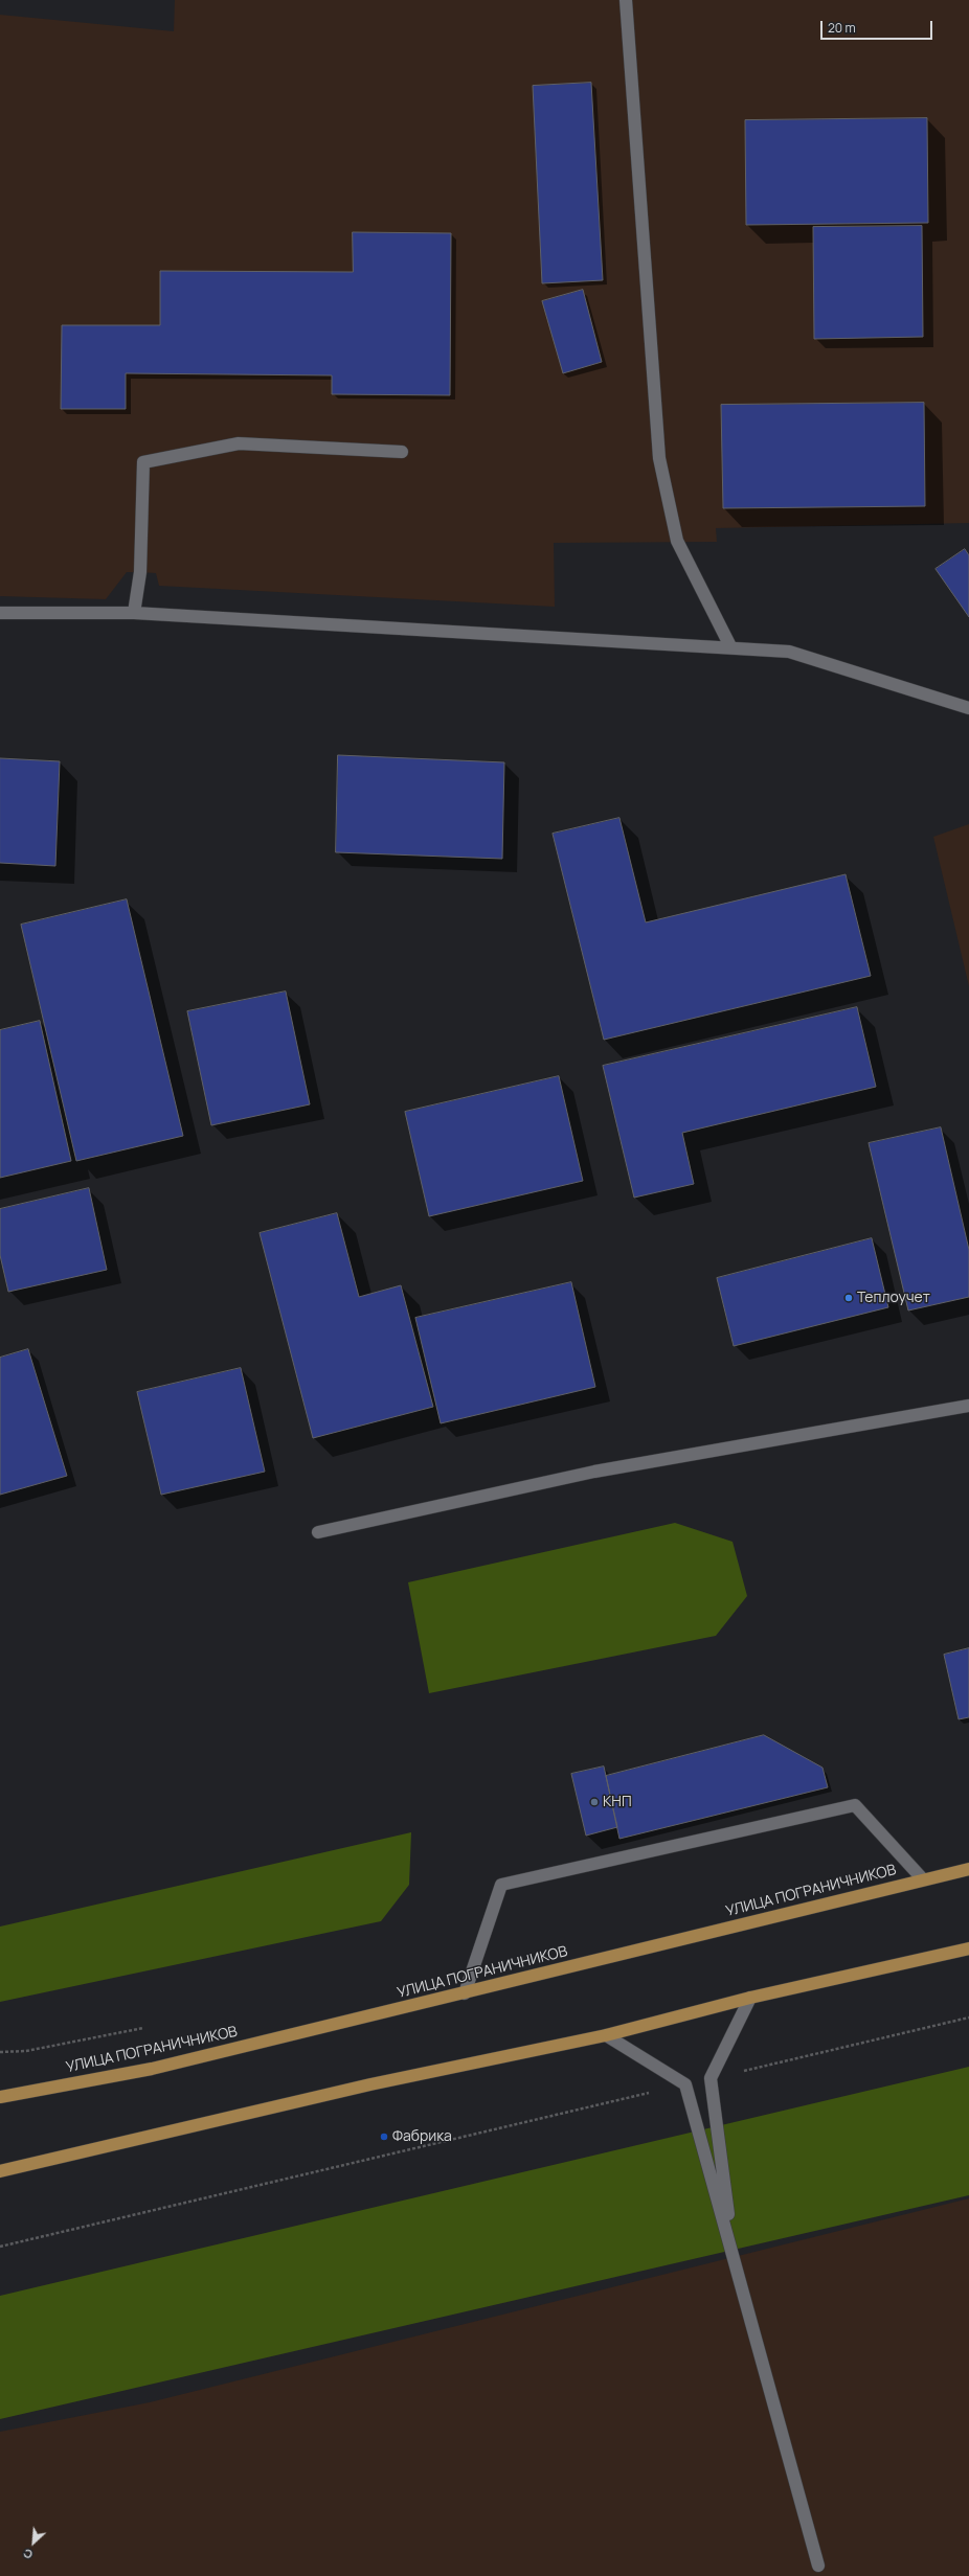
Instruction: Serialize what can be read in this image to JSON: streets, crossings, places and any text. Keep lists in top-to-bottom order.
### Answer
{
  "streets": {
    "main road": ["УЛИЦА ПОГРАНИЧНИКОВ"]
  },
  "places": ["Теплоучет", "КНП", "Фабрика"],
  "scale_bar": "20 m",
  "north": "bottom left"
}
